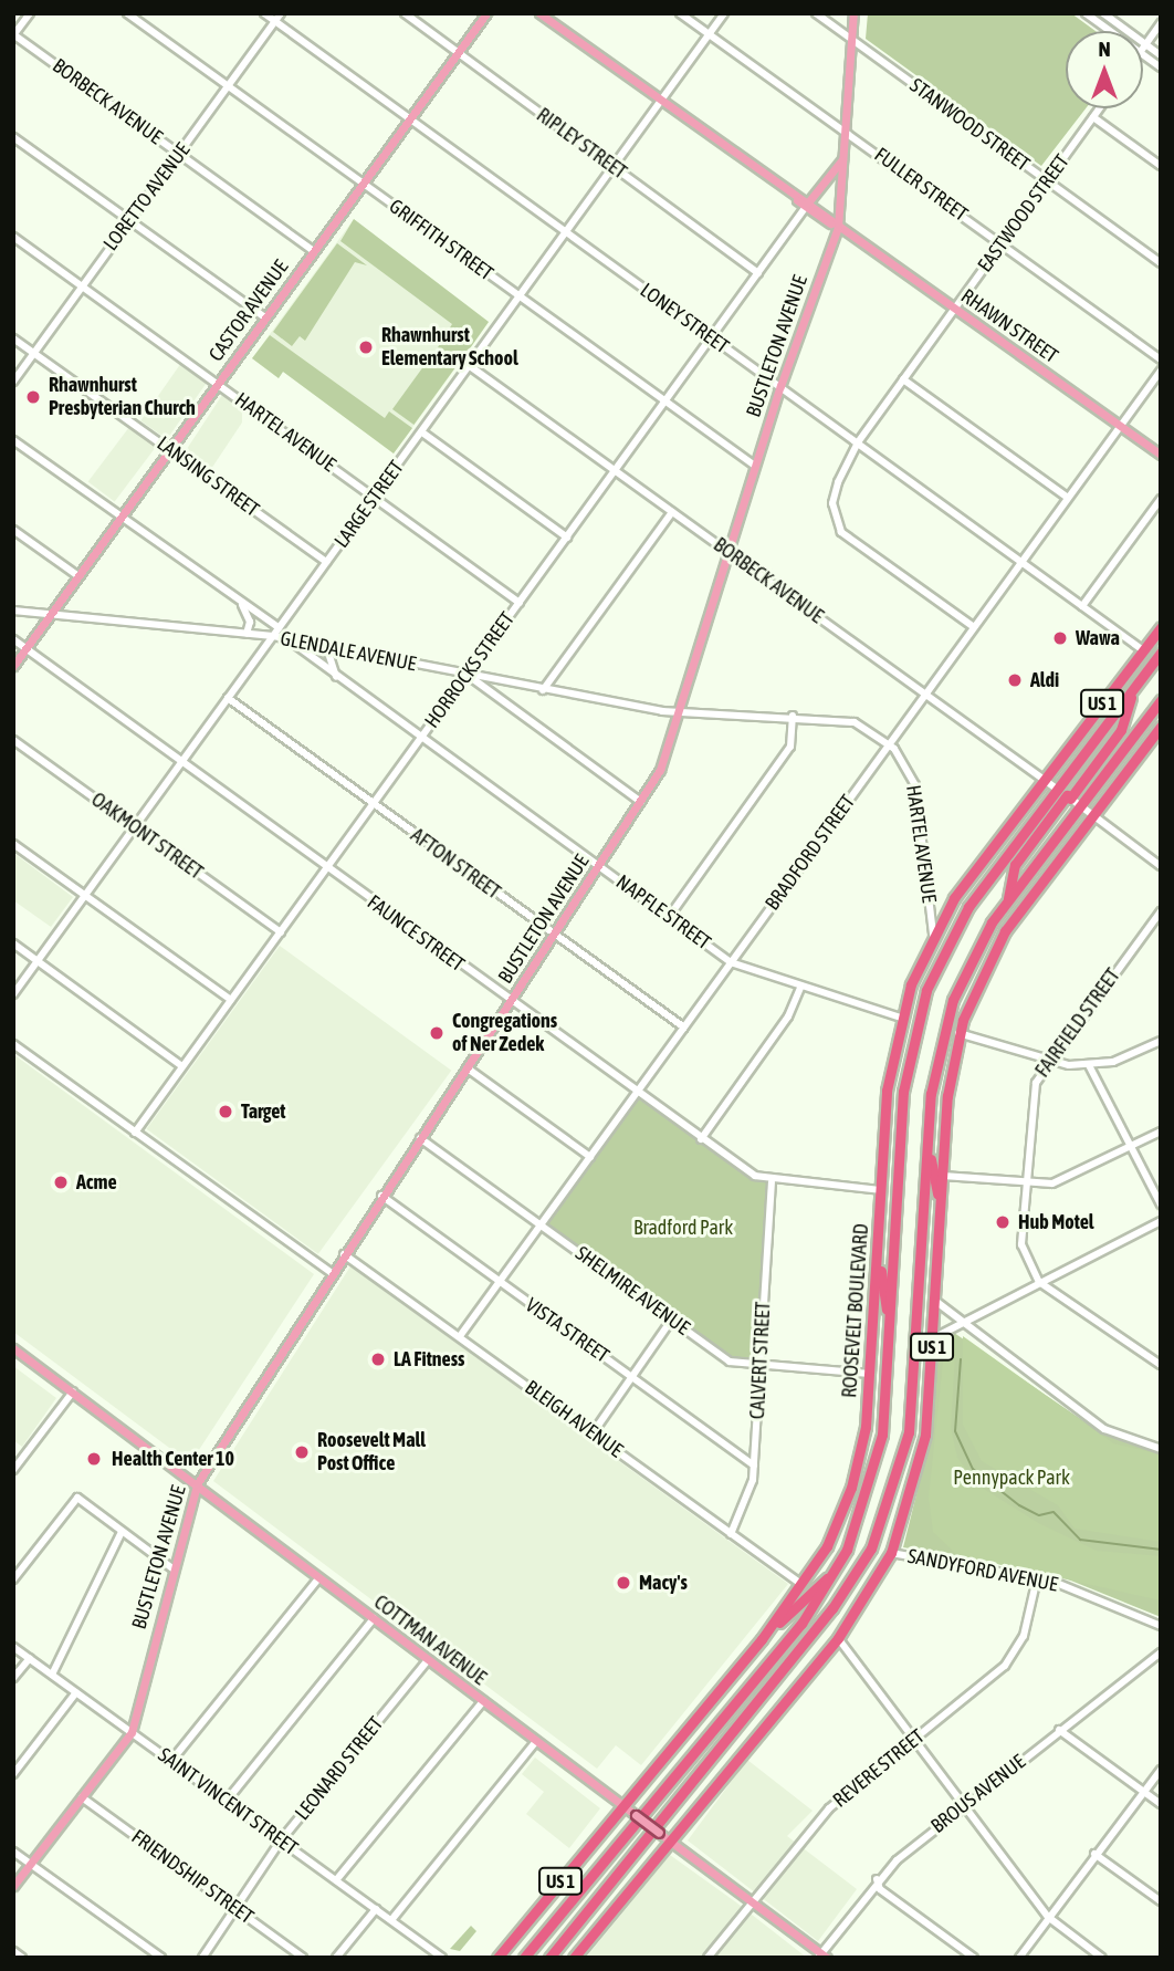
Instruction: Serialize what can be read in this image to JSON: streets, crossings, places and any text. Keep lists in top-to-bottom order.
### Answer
{
  "streets": {
    "highway": ["US 1", "ROOSEVELT BOULEVARD"],
    "main road": [
      "CASTOR AVENUE",
      "RHAWN STREET",
      "BUSTLETON AVENUE",
      "COTTMAN AVENUE"
    ],
    "street": [
      "BORBECK AVENUE",
      "STANWOOD STREET",
      "RIPLEY STREET",
      "FULLER STREET",
      "LORETTO AVENUE",
      "EASTWOOD STREET",
      "GRIFFITH STREET",
      "LONEY STREET",
      "HARTEL AVENUE",
      "LANSING STREET",
      "LARGE STREET",
      "GLENDALE AVENUE",
      "HORROCKS STREET",
      "OAKMONT STREET",
      "BRADFORD STREET",
      "AFTON STREET",
      "NAPFLE STREET",
      "FAUNCE STREET",
      "FAIRFIELD STREET",
      "SHELMIRE AVENUE",
      "VISTA STREET",
      "CALVERT STREET",
      "BLEIGH AVENUE",
      "SANDYFORD AVENUE",
      "LEONARD STREET",
      "REVERE STREET",
      "BROUS AVENUE",
      "SAINT VINCENT STREET",
      "FRIENDSHIP STREET"
    ]
  },
  "crossings": [
    ["BORBECK AVENUE", "LORETTO AVENUE"],
    ["BORBECK AVENUE", "CASTOR AVENUE"],
    ["BORBECK AVENUE", "BUSTLETON AVENUE"],
    ["BORBECK AVENUE", "LARGE STREET"],
    ["BORBECK AVENUE", "HORROCKS STREET"],
    ["BORBECK AVENUE", "US 1"],
    ["BORBECK AVENUE", "BRADFORD STREET"],
    ["BORBECK AVENUE", "ROOSEVELT BOULEVARD"],
    ["STANWOOD STREET", "EASTWOOD STREET"],
    ["STANWOOD STREET", "BUSTLETON AVENUE"],
    ["RIPLEY STREET", "CASTOR AVENUE"],
    ["RIPLEY STREET", "LARGE STREET"],
    ["RIPLEY STREET", "HORROCKS STREET"],
    ["FULLER STREET", "EASTWOOD STREET"],
    ["FULLER STREET", "BUSTLETON AVENUE"],
    ["FULLER STREET", "LARGE STREET"],
    ["LORETTO AVENUE", "GRIFFITH STREET"],
    ["LORETTO AVENUE", "LONEY STREET"],
    ["LORETTO AVENUE", "HARTEL AVENUE"],
    ["LORETTO AVENUE", "LANSING STREET"],
    ["EASTWOOD STREET", "LONEY STREET"],
    ["EASTWOOD STREET", "RHAWN STREET"],
    ["EASTWOOD STREET", "BRADFORD STREET"],
    ["GRIFFITH STREET", "CASTOR AVENUE"],
    ["GRIFFITH STREET", "BUSTLETON AVENUE"],
    ["GRIFFITH STREET", "LARGE STREET"],
    ["GRIFFITH STREET", "HORROCKS STREET"],
    ["CASTOR AVENUE", "LONEY STREET"],
    ["CASTOR AVENUE", "HARTEL AVENUE"],
    ["CASTOR AVENUE", "LANSING STREET"],
    ["CASTOR AVENUE", "GLENDALE AVENUE"],
    ["CASTOR AVENUE", "FAUNCE STREET"],
    ["LONEY STREET", "BUSTLETON AVENUE"],
    ["LONEY STREET", "LARGE STREET"],
    ["LONEY STREET", "HORROCKS STREET"],
    ["LONEY STREET", "BRADFORD STREET"],
    ["LONEY STREET", "ROOSEVELT BOULEVARD"],
    ["RHAWN STREET", "BUSTLETON AVENUE"],
    ["RHAWN STREET", "LARGE STREET"],
    ["RHAWN STREET", "HORROCKS STREET"],
    ["RHAWN STREET", "BRADFORD STREET"],
    ["BUSTLETON AVENUE", "GLENDALE AVENUE"],
    ["BUSTLETON AVENUE", "AFTON STREET"],
    ["BUSTLETON AVENUE", "NAPFLE STREET"],
    ["BUSTLETON AVENUE", "FAUNCE STREET"],
    ["BUSTLETON AVENUE", "SHELMIRE AVENUE"],
    ["BUSTLETON AVENUE", "VISTA STREET"],
    ["BUSTLETON AVENUE", "BLEIGH AVENUE"],
    ["BUSTLETON AVENUE", "COTTMAN AVENUE"],
    ["BUSTLETON AVENUE", "SAINT VINCENT STREET"],
    ["BUSTLETON AVENUE", "FRIENDSHIP STREET"],
    ["HARTEL AVENUE", "LARGE STREET"],
    ["HARTEL AVENUE", "HORROCKS STREET"],
    ["HARTEL AVENUE", "BRADFORD STREET"],
    ["HARTEL AVENUE", "ROOSEVELT BOULEVARD"],
    ["LANSING STREET", "LARGE STREET"],
    ["LARGE STREET", "GLENDALE AVENUE"],
    ["LARGE STREET", "OAKMONT STREET"],
    ["LARGE STREET", "AFTON STREET"],
    ["LARGE STREET", "FAUNCE STREET"],
    ["GLENDALE AVENUE", "HORROCKS STREET"],
    ["GLENDALE AVENUE", "NAPFLE STREET"],
    ["HORROCKS STREET", "OAKMONT STREET"],
    ["HORROCKS STREET", "AFTON STREET"],
    ["HORROCKS STREET", "NAPFLE STREET"],
    ["HORROCKS STREET", "FAUNCE STREET"],
    ["US 1", "SANDYFORD AVENUE"],
    ["US 1", "COTTMAN AVENUE"],
    ["BRADFORD STREET", "AFTON STREET"],
    ["BRADFORD STREET", "NAPFLE STREET"],
    ["BRADFORD STREET", "FAUNCE STREET"],
    ["BRADFORD STREET", "SHELMIRE AVENUE"],
    ["BRADFORD STREET", "VISTA STREET"],
    ["BRADFORD STREET", "BLEIGH AVENUE"],
    ["NAPFLE STREET", "ROOSEVELT BOULEVARD"],
    ["FAUNCE STREET", "ROOSEVELT BOULEVARD"],
    ["FAUNCE STREET", "CALVERT STREET"],
    ["SHELMIRE AVENUE", "ROOSEVELT BOULEVARD"],
    ["SHELMIRE AVENUE", "CALVERT STREET"],
    ["ROOSEVELT BOULEVARD", "BLEIGH AVENUE"],
    ["ROOSEVELT BOULEVARD", "COTTMAN AVENUE"],
    ["VISTA STREET", "CALVERT STREET"],
    ["CALVERT STREET", "BLEIGH AVENUE"],
    ["SANDYFORD AVENUE", "REVERE STREET"],
    ["COTTMAN AVENUE", "LEONARD STREET"],
    ["COTTMAN AVENUE", "REVERE STREET"],
    ["COTTMAN AVENUE", "BROUS AVENUE"],
    ["LEONARD STREET", "SAINT VINCENT STREET"],
    ["LEONARD STREET", "FRIENDSHIP STREET"]
  ],
  "parks": ["Bradford Park", "Pennypack Park"],
  "places": [
    "Rhawnhurst Elementary School",
    "Rhawnhurst Presbyterian Church",
    "Wawa",
    "Aldi",
    "Congregations of Ner Zedek",
    "Target",
    "Acme",
    "Hub Motel",
    "LA Fitness",
    "Roosevelt Mall Post Office",
    "Health Center 10",
    "Macy's"
  ],
  "north": "top"
}
